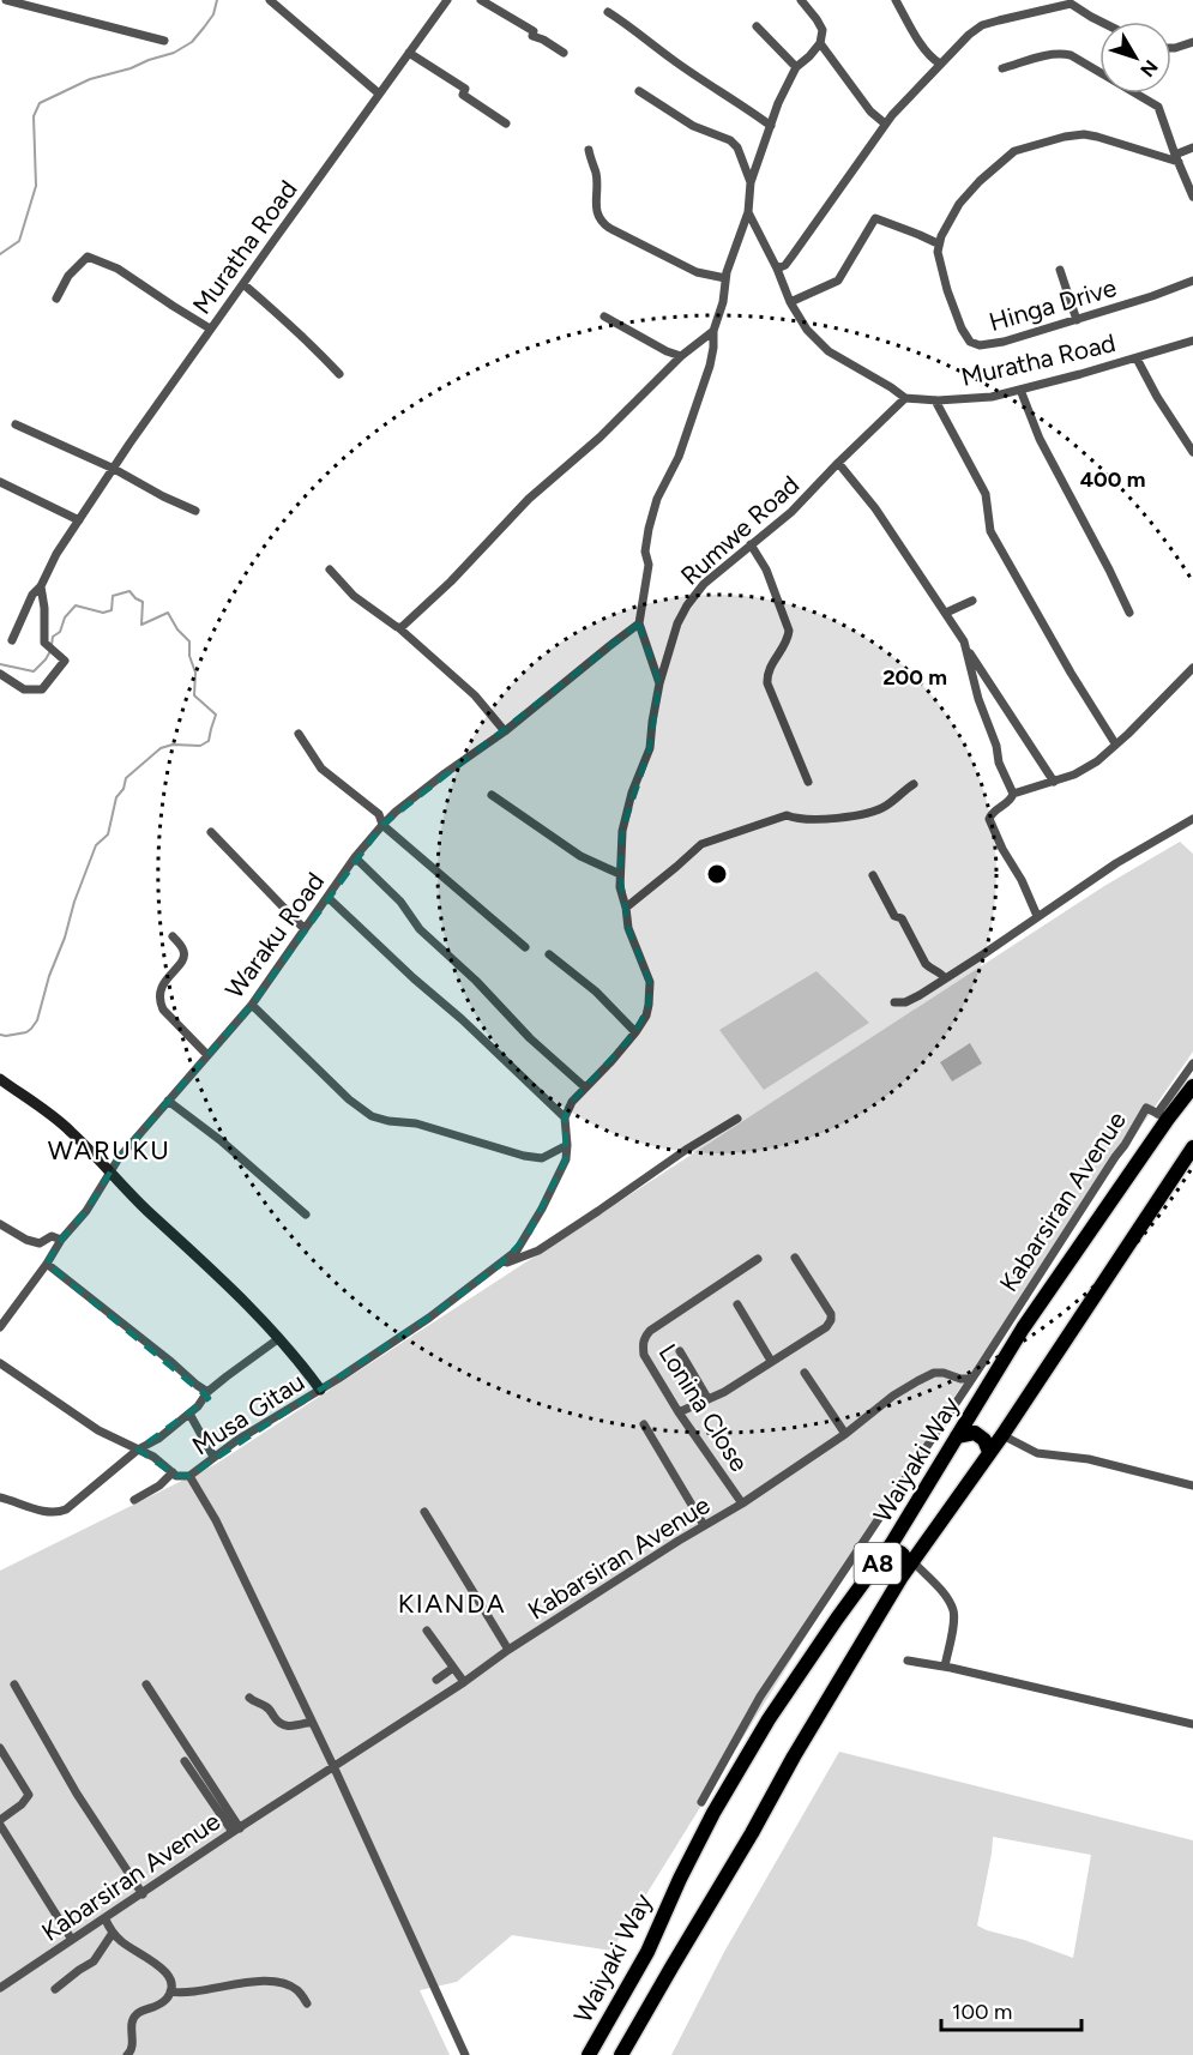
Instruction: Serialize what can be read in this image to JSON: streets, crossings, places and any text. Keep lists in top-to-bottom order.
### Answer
{
  "streets": {
    "highway": ["Waiyaki Way", "A8"],
    "street": [
      "Muratha Road",
      "Hinga Drive",
      "Rumwe Road",
      "Waraku Road",
      "Kabarsiran Avenue",
      "Lonina Close",
      "Musa Gitau"
    ]
  },
  "crossings": [
    ["Muratha Road", "Rumwe Road"],
    ["Kabarsiran Avenue", "Lonina Close"],
    ["Kabarsiran Avenue", "Musa Gitau"],
    ["Kabarsiran Avenue", "Waiyaki Way"]
  ],
  "districts": ["WARUKU", "KIANDA"],
  "scale_bar": "100 m",
  "north": "bottom right",
  "rings": ["400 m", "200 m"]
}
